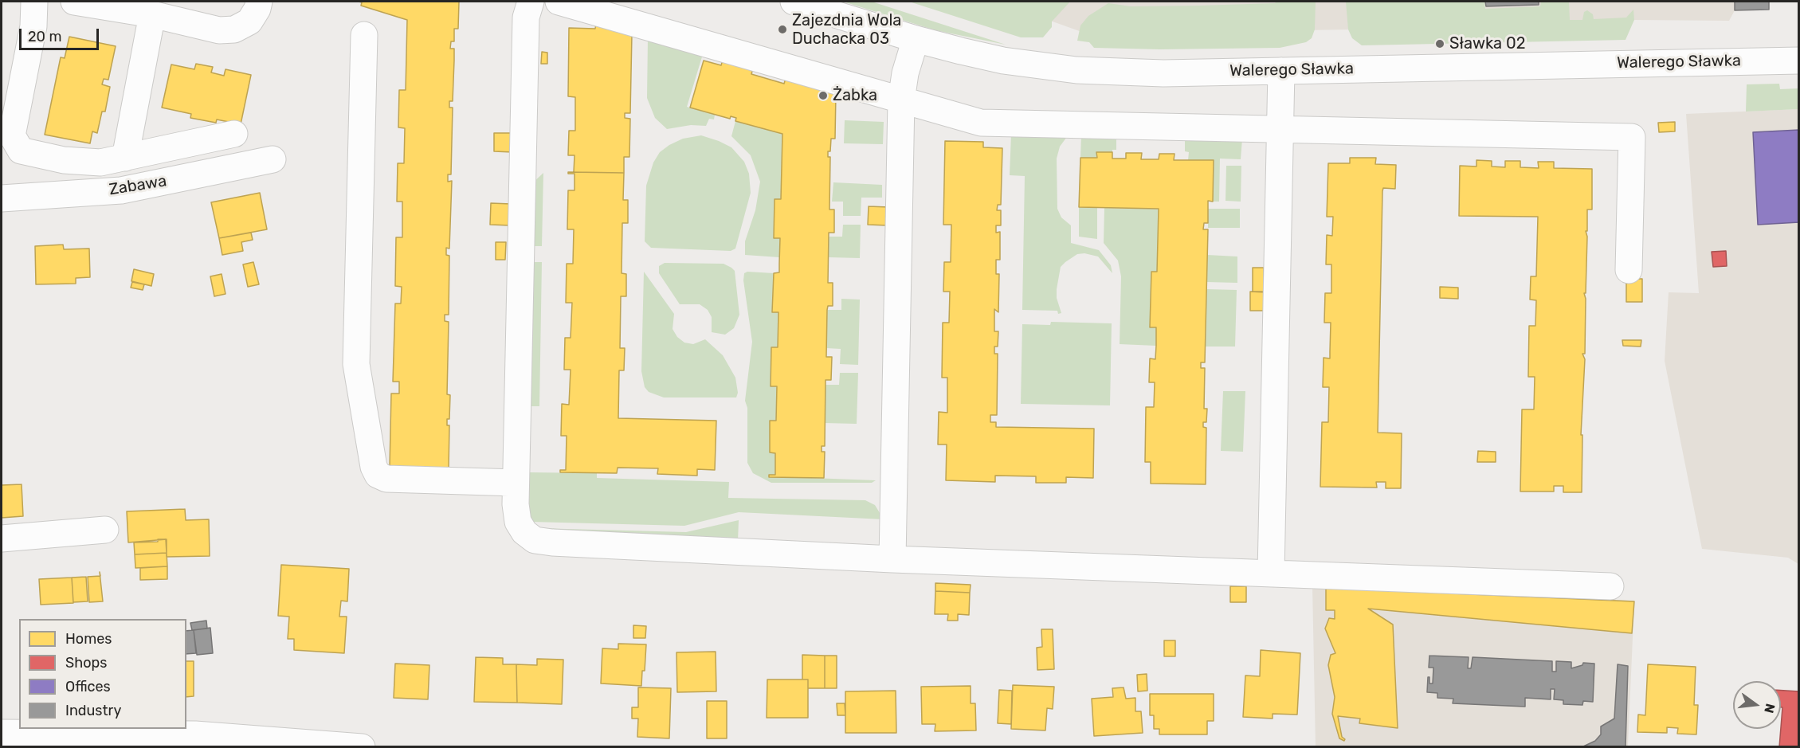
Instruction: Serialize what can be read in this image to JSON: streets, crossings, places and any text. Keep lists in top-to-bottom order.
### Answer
{
  "streets": {
    "street": ["Walerego Sławka", "Zabawa"]
  },
  "places": ["Zajezdnia Wola Duchacka 03", "Sławka 02", "Żabka"],
  "legend": [
    "Homes",
    "Shops",
    "Offices",
    "Industry"
  ],
  "scale_bar": "20 m",
  "north": "right"
}
